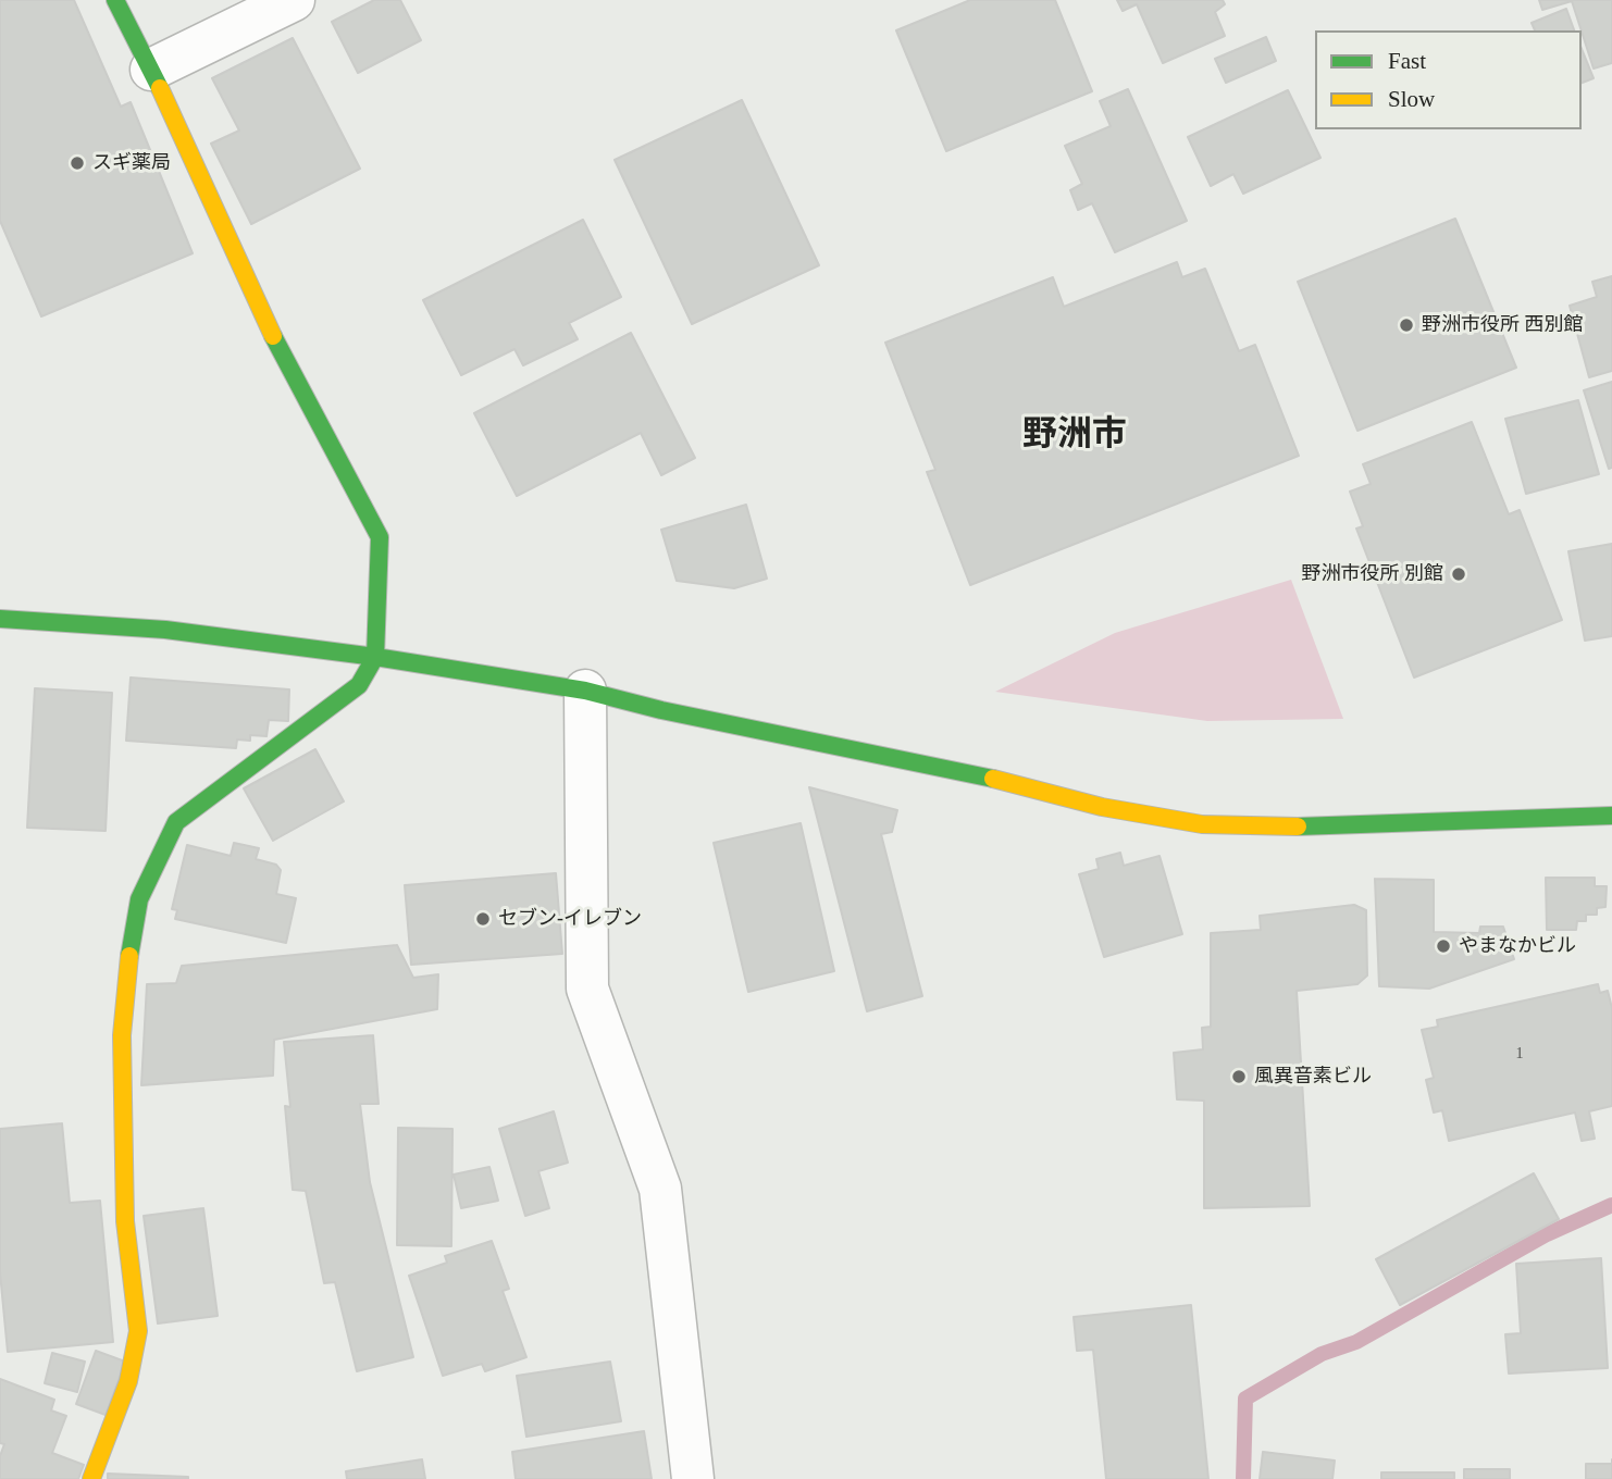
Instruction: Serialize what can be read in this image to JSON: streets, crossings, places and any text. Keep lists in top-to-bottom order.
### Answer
{
  "districts": ["野洲市"],
  "places": [
    "スギ薬局",
    "野洲市役所 西別館",
    "野洲市役所 別館",
    "セブン-イレブン",
    "やまなかビル",
    "風異音素ビル"
  ],
  "house_numbers": ["1"],
  "legend": ["Fast", "Slow"]
}
